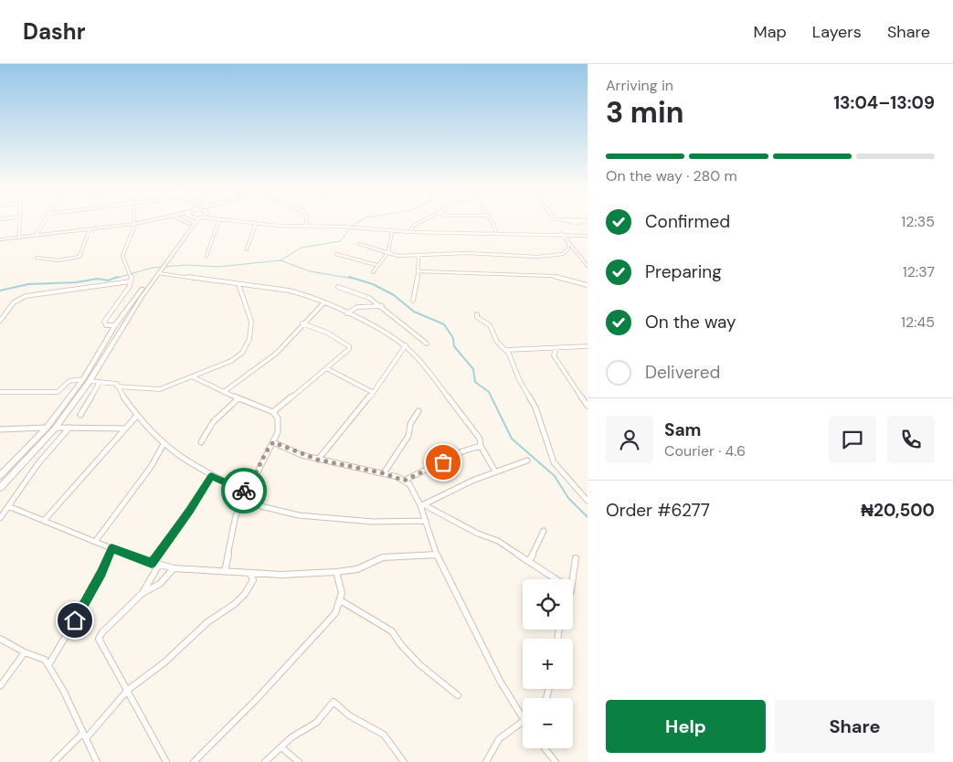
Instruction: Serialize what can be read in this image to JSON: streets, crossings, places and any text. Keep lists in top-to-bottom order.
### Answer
{
  "page": {
    "header": "Dashr",
    "nav": ["Map", "Layers", "Share"],
    "heading": ["3 min", "Arriving in", "13:04–13:09"],
    "panel": [
      "Sam",
      "Courier · 4.6",
      "Order #6277",
      "₦20,500"
    ],
    "bar": "On the way · 280 m",
    "list": [
      ["Confirmed", "12:35"],
      ["Preparing", "12:37"],
      ["On the way", "12:45"],
      "Delivered"
    ],
    "map_buttons": ["+", "−"],
    "buttons": ["Help", "Share"]
  }
}
